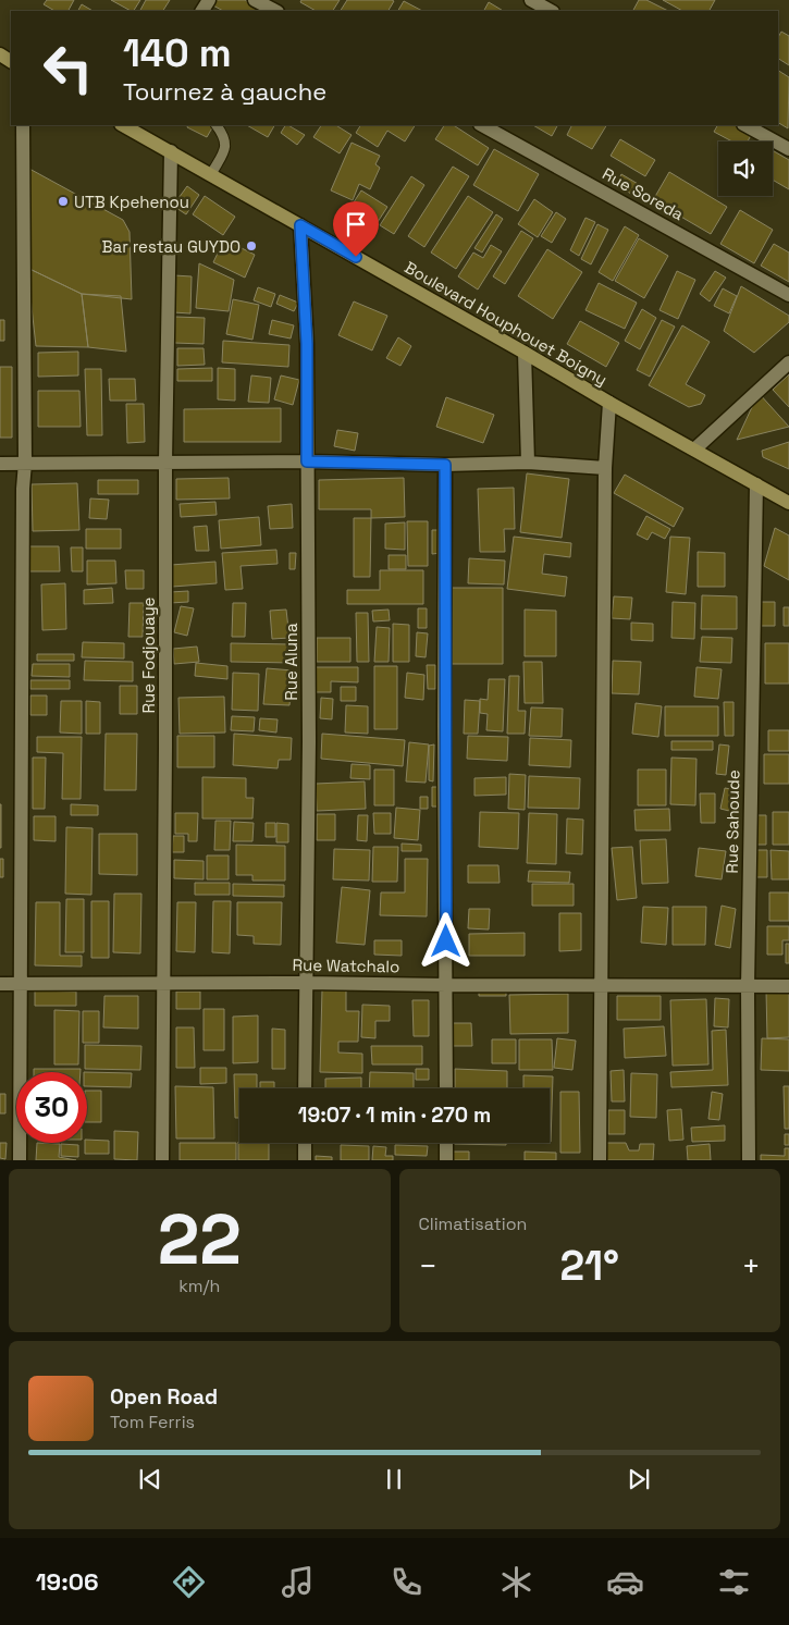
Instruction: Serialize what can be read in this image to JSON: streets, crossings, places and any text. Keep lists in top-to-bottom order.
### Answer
{
  "streets": {
    "street": [
      "Rue Soreda",
      "Boulevard Houphouet Boigny",
      "Rue Fodjouaye",
      "Rue Aluna",
      "Rue Sahoude",
      "Rue Watchalo"
    ]
  },
  "crossings": [
    ["Boulevard Houphouet Boigny", "Rue Fodjouaye"],
    ["Boulevard Houphouet Boigny", "Rue Aluna"],
    ["Boulevard Houphouet Boigny", "Rue Sahoude"],
    ["Rue Fodjouaye", "Rue Watchalo"],
    ["Rue Aluna", "Rue Watchalo"],
    ["Rue Sahoude", "Rue Watchalo"]
  ],
  "places": ["UTB Kpehenou", "Bar restau GUYDO"],
  "page": {
    "turn": ["140 m", "Tournez à gauche"],
    "limit": "30",
    "trip": "19:07 · 1 min · 270 m",
    "tile": [
      ["22", "km/h"],
      "Climatisation"
    ],
    "heat": ["−", "21°", "+"],
    "song": ["Open Road", "Tom Ferris"],
    "tabs": "19:06"
  }
}
